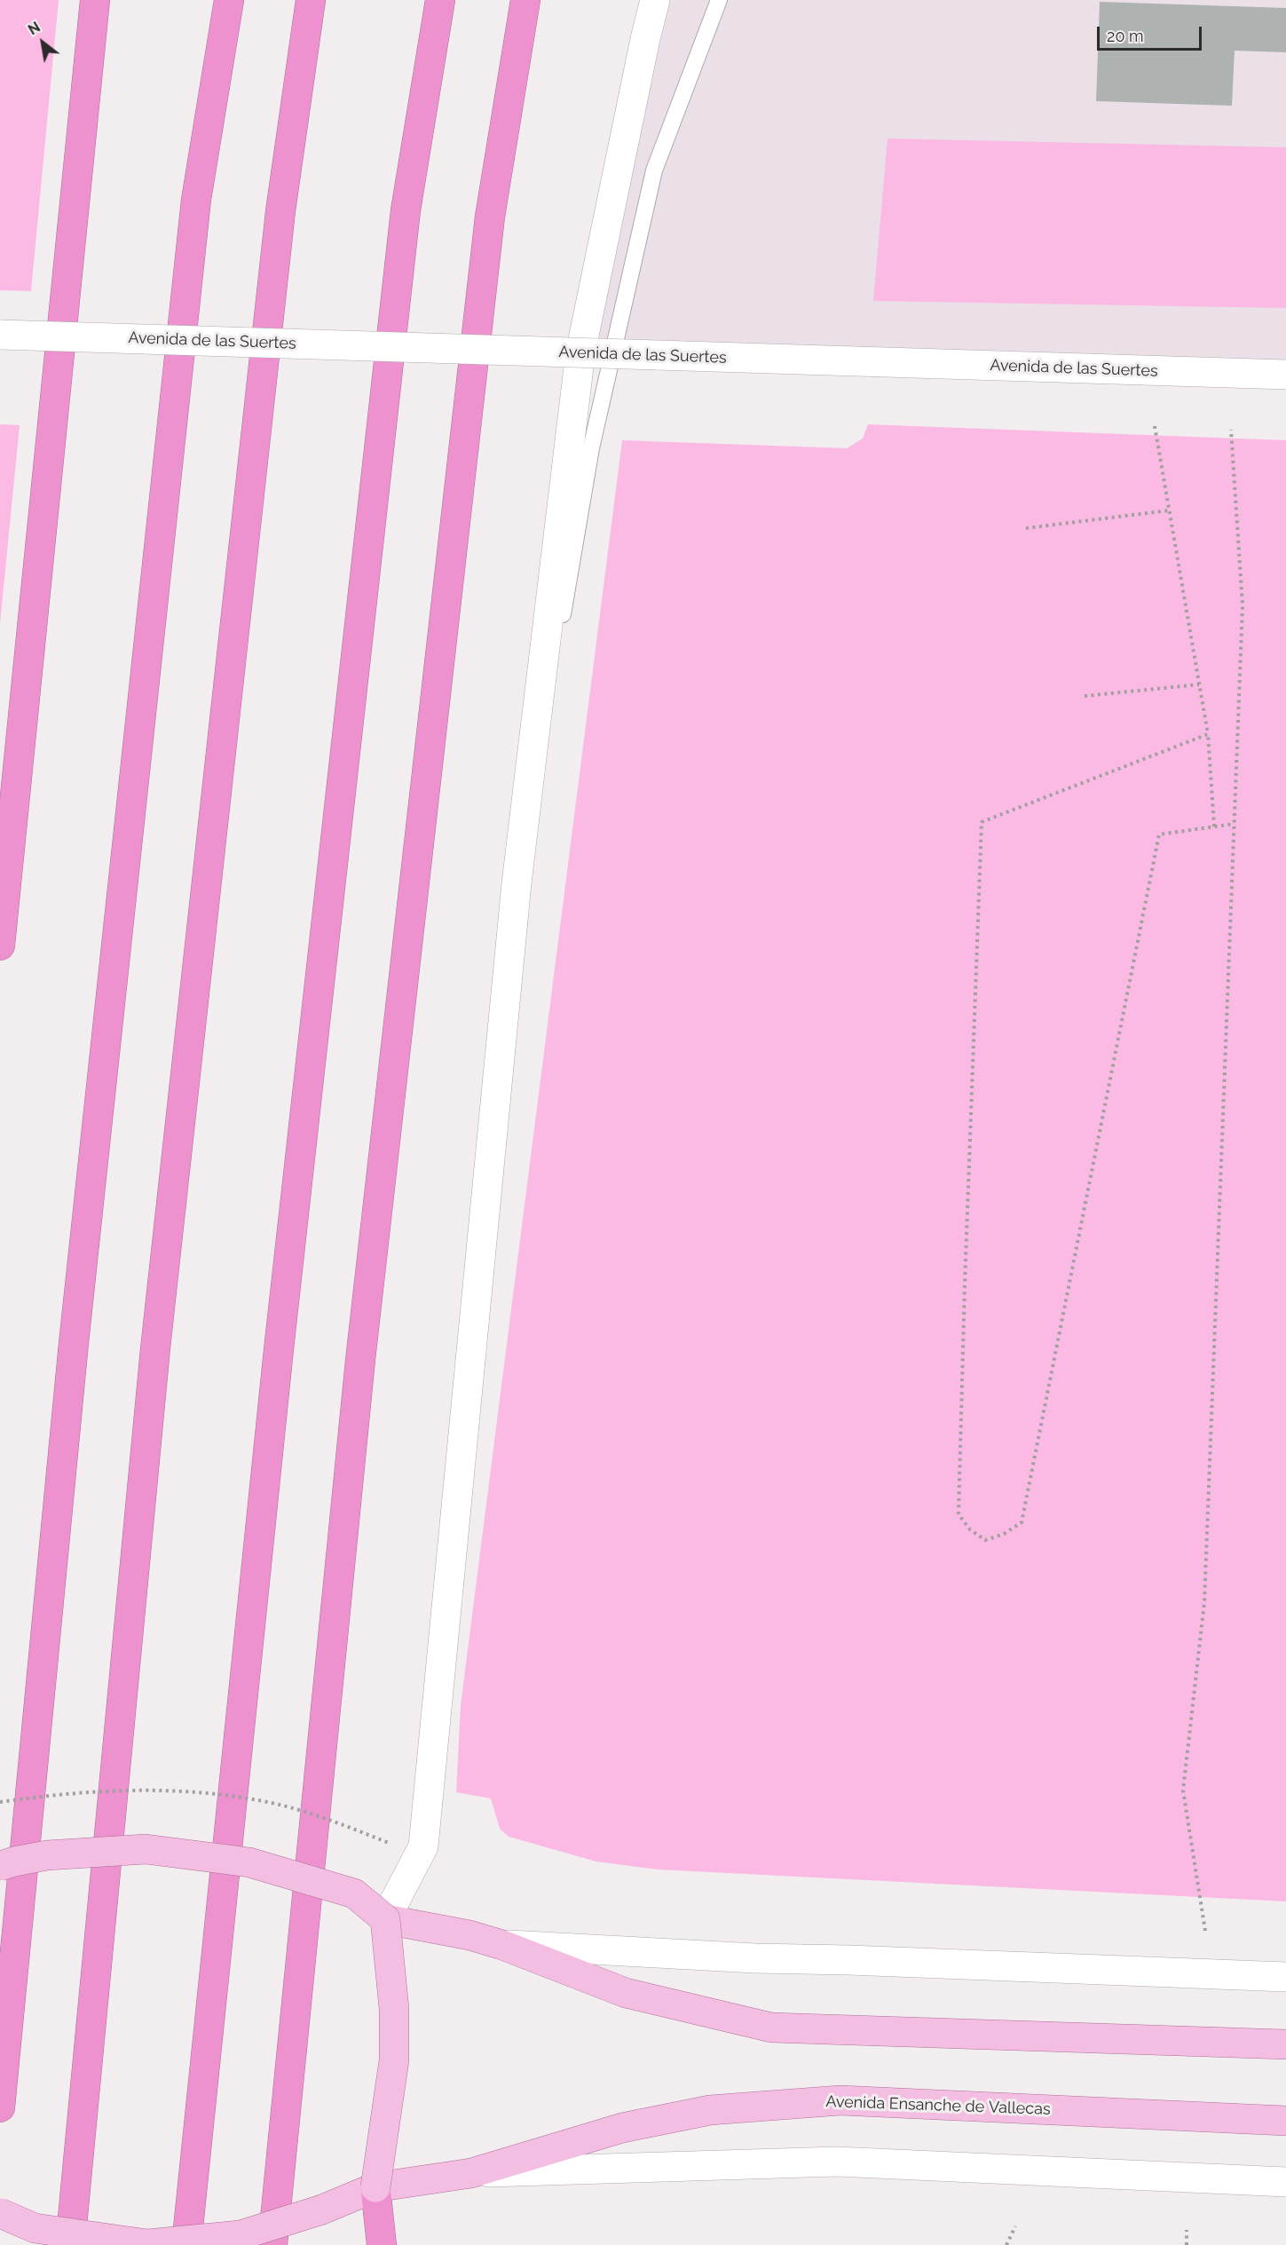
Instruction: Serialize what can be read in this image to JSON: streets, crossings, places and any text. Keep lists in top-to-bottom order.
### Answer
{
  "streets": {
    "main road": ["Avenida Ensanche de Vallecas"],
    "street": ["Avenida de las Suertes"]
  },
  "scale_bar": "20 m",
  "north": "top left"
}
